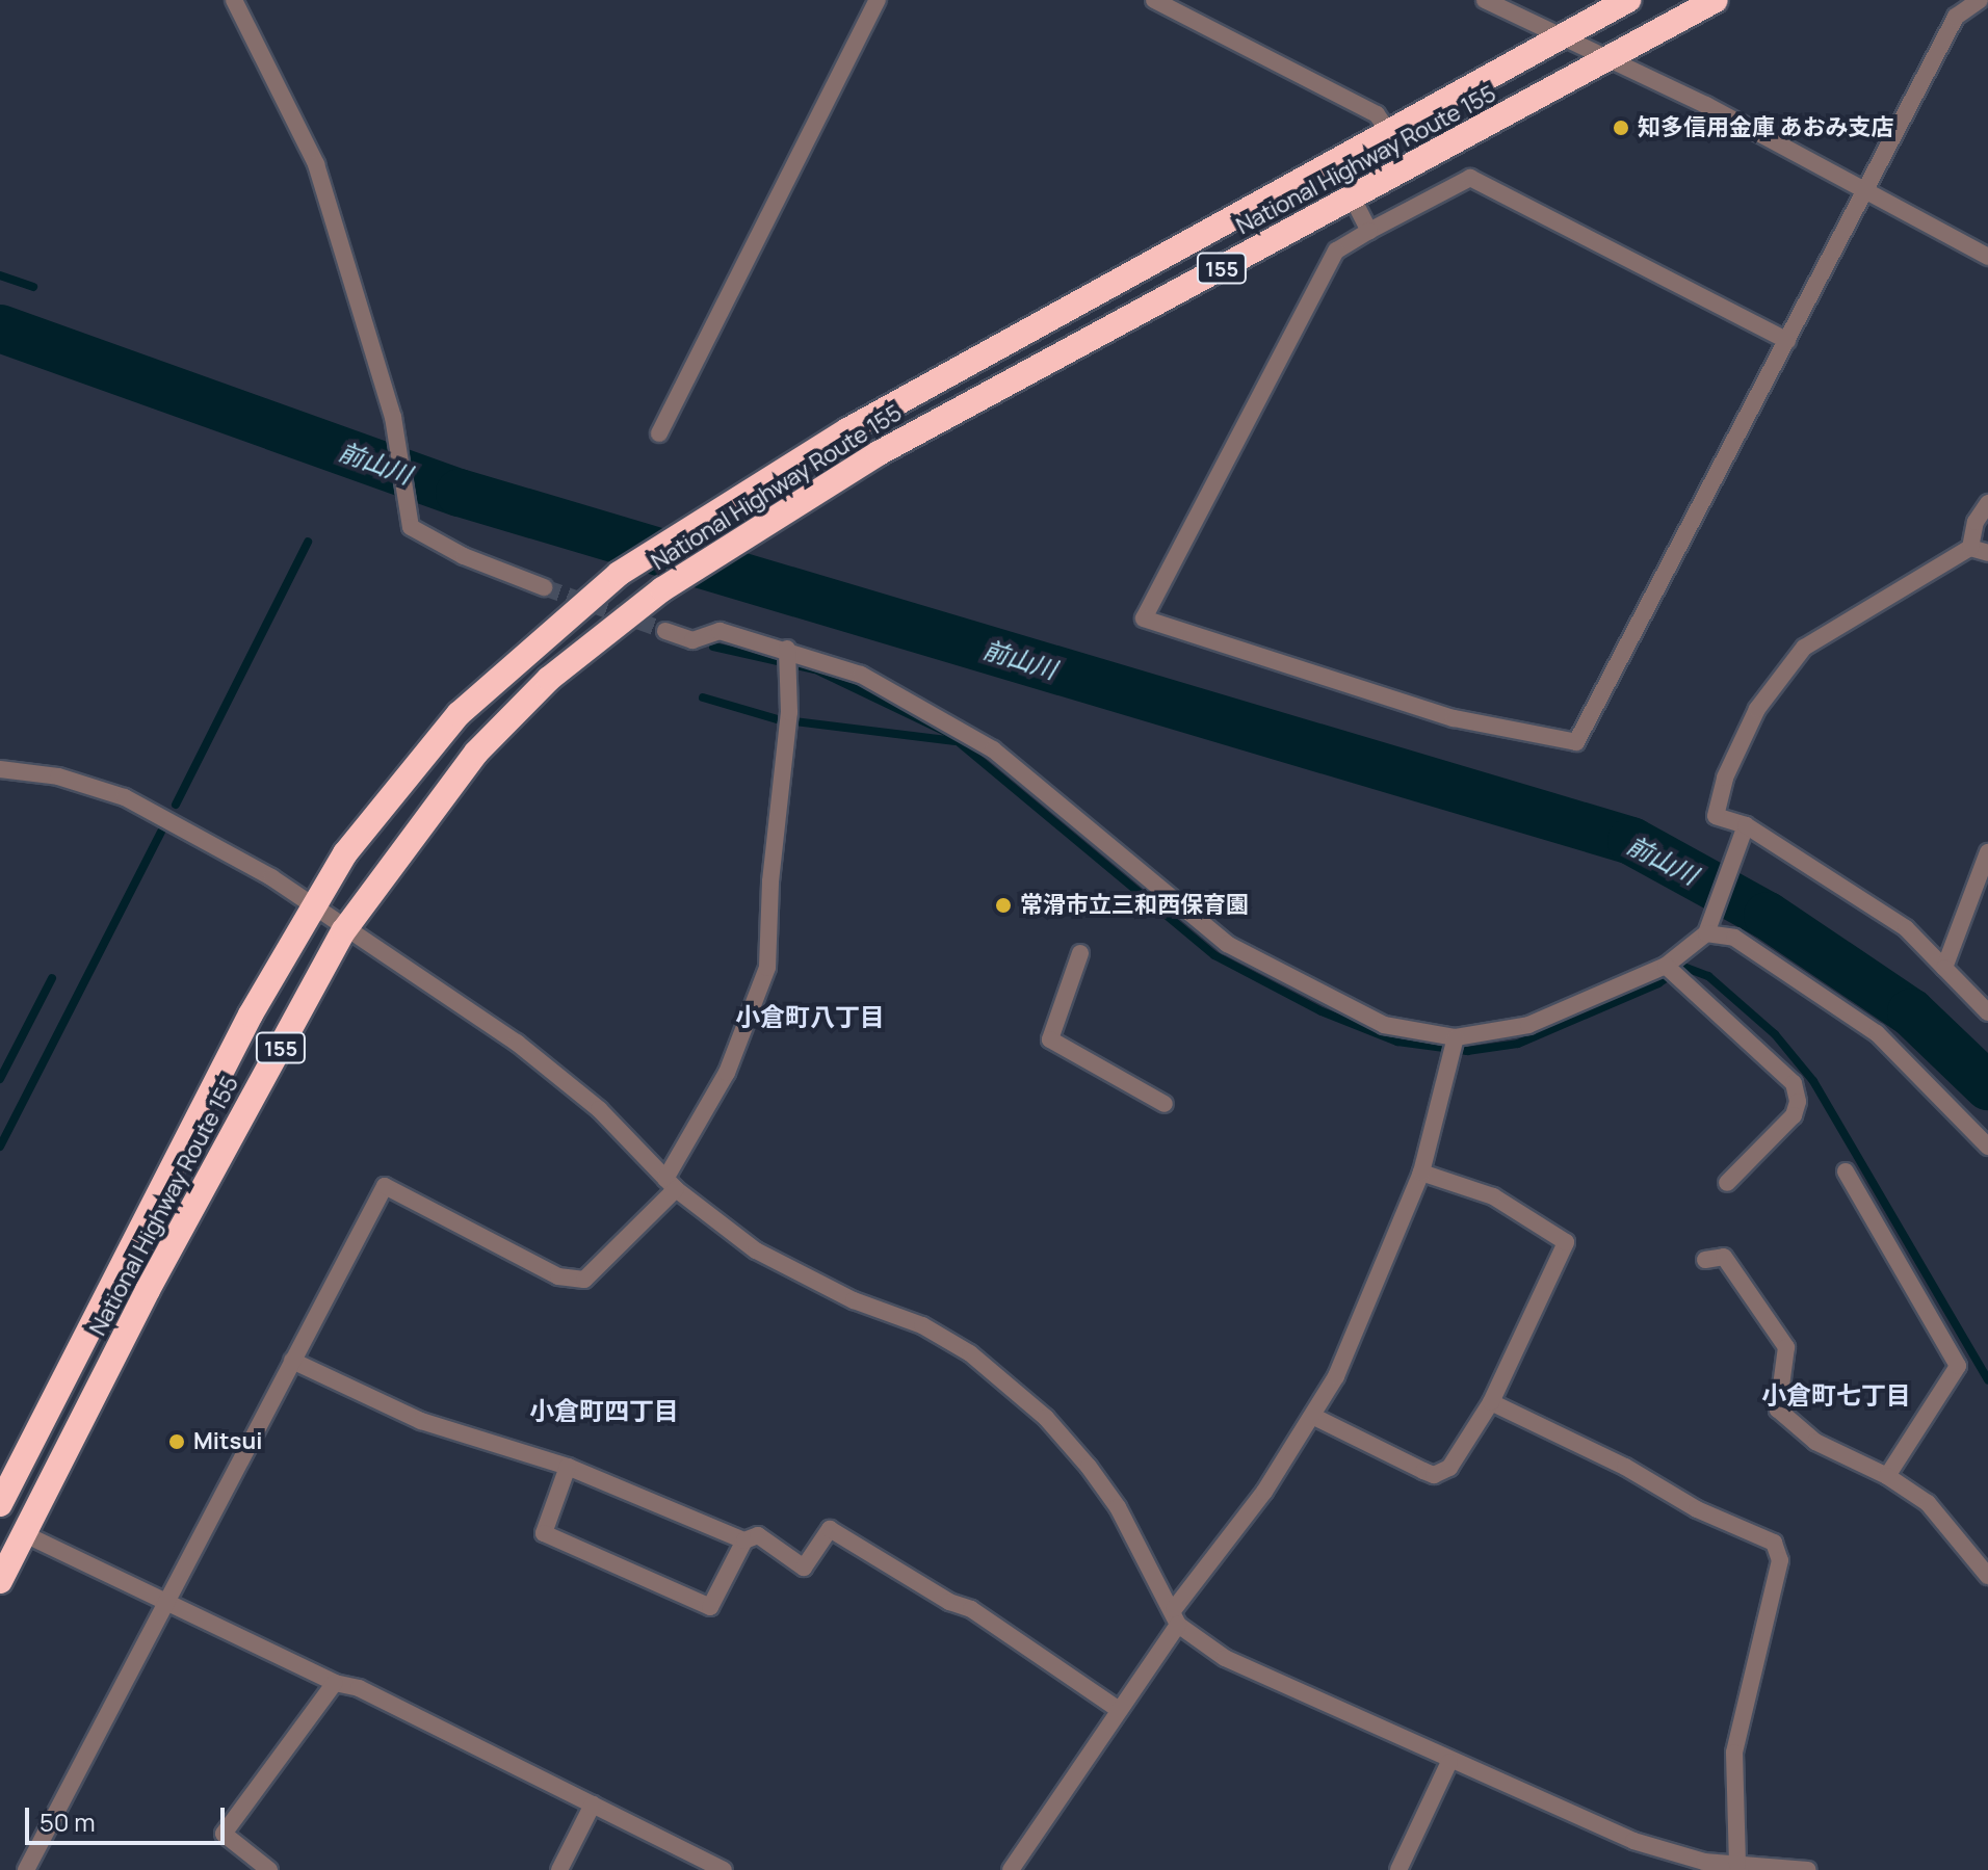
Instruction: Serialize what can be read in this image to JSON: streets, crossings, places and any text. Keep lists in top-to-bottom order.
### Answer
{
  "streets": {
    "highway": ["National Highway Route 155", "155"]
  },
  "districts": ["小倉町八丁目", "小倉町七丁目", "小倉町四丁目"],
  "water": ["前山川"],
  "places": ["知多信用金庫 あおみ支店", "常滑市立三和西保育園", "Mitsui"],
  "scale_bar": "50 m"
}
